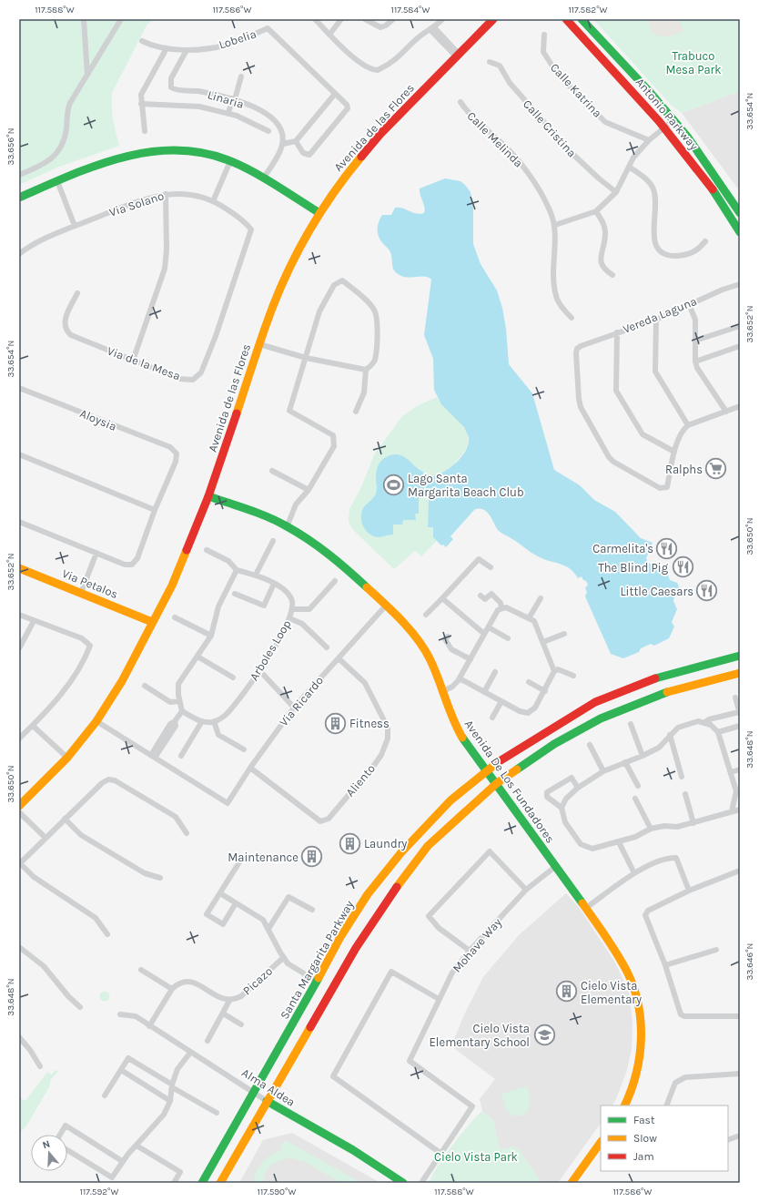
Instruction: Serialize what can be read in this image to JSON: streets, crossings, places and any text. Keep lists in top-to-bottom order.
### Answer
{
  "streets": {
    "main road": [
      "Antonio Parkway",
      "Avenida de las Flores",
      "Via Petalos",
      "Avenida De Los Fundadores",
      "Santa Margarita Parkway",
      "Alma Aldea"
    ],
    "street": [
      "Lobelia",
      "Calle Katrina",
      "Linaria",
      "Calle Cristina",
      "Calle Melinda",
      "Via Solano",
      "Vereda Laguna",
      "Via de la Mesa",
      "Aloysia",
      "Arboles Loop",
      "Via Ricardo",
      "Aliento",
      "Mohave Way",
      "Picazo"
    ]
  },
  "crossings": [
    ["Lobelia", "Linaria"],
    ["Avenida de las Flores", "Via Petalos"],
    ["Avenida de las Flores", "Avenida De Los Fundadores"],
    ["Via Solano", "Via de la Mesa"],
    ["Via Ricardo", "Aliento"],
    ["Via Ricardo", "Avenida De Los Fundadores"],
    ["Avenida De Los Fundadores", "Mohave Way"],
    ["Avenida De Los Fundadores", "Santa Margarita Parkway"],
    ["Santa Margarita Parkway", "Alma Aldea"]
  ],
  "parks": ["Trabuco Mesa Park", "Cielo Vista Park"],
  "places": {
    "supermarket": ["Ralphs"],
    "sports": ["Lago Santa Margarita Beach Club"],
    "restaurant": ["Carmelita's", "The Blind Pig", "Little Caesars"],
    "building": [
      "Fitness",
      "Laundry",
      "Maintenance",
      "Cielo Vista Elementary"
    ],
    "school or university": ["Cielo Vista Elementary School"]
  },
  "legend": ["Fast", "Slow", "Jam"],
  "north": "top",
  "coordinates": [
    "117.588°W",
    "117.586°W",
    "117.584°W",
    "117.582°W",
    "33.654°N",
    "33.656°N",
    "33.652°N",
    "33.650°N",
    "33.648°N",
    "33.646°N",
    "117.592°W",
    "117.590°W"
  ]
}
